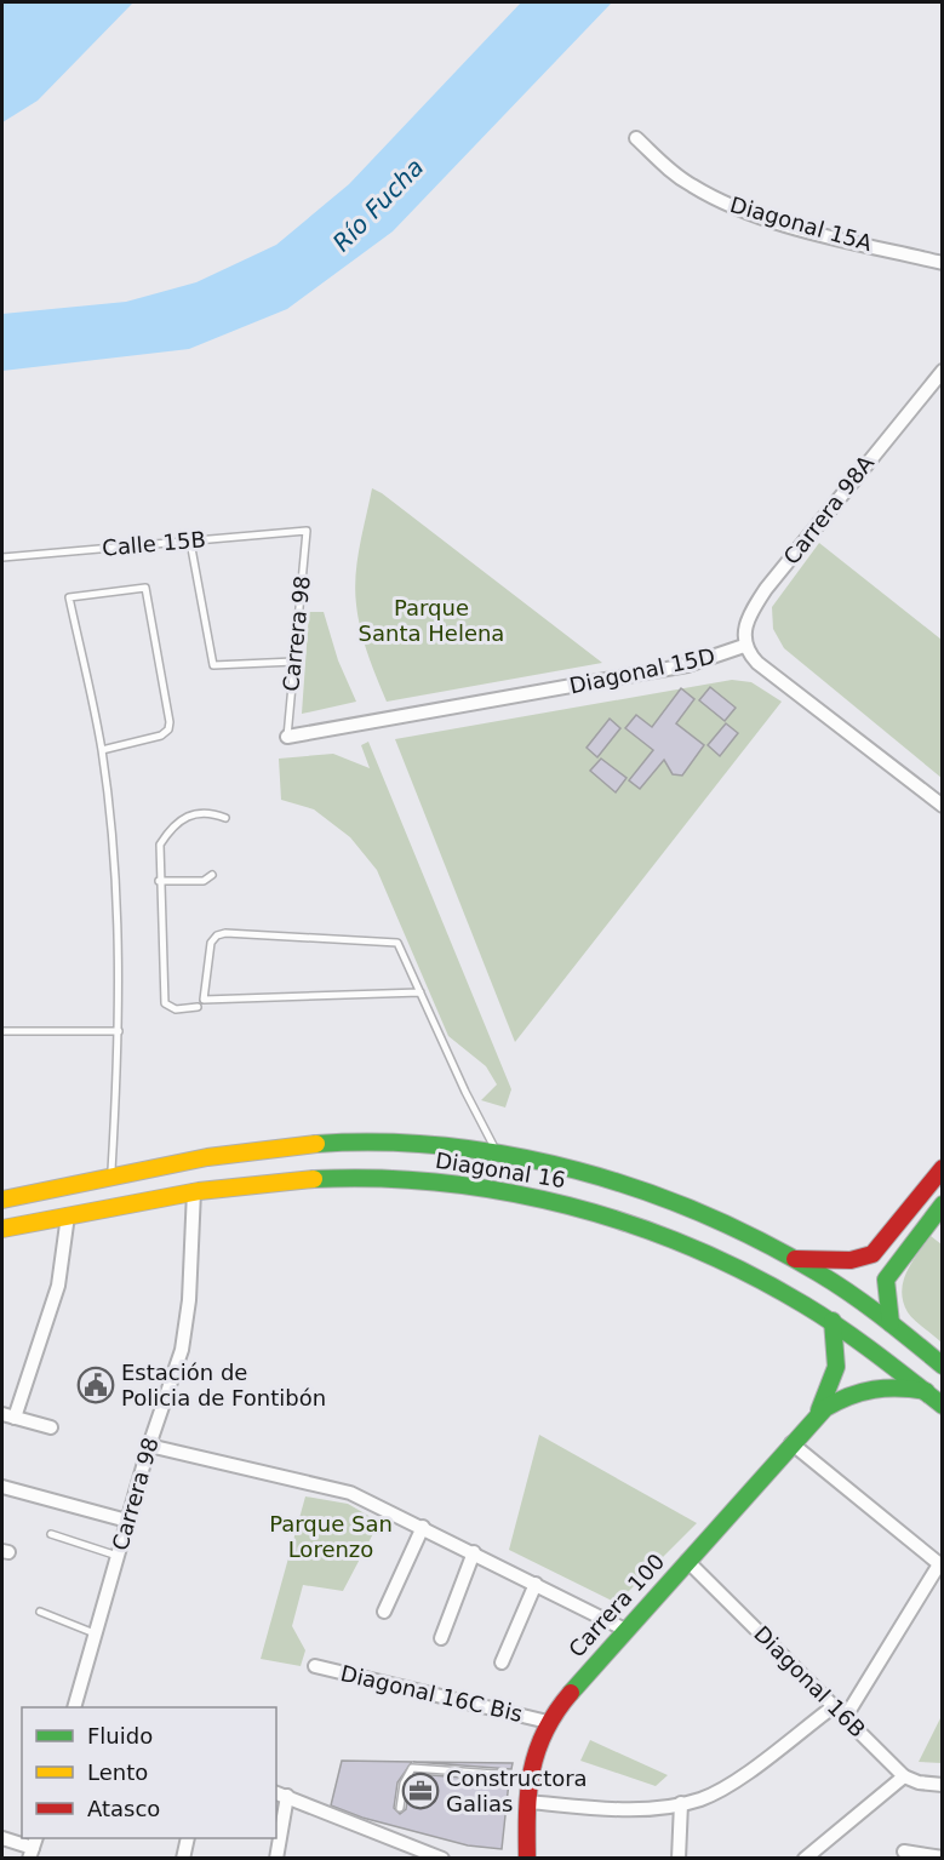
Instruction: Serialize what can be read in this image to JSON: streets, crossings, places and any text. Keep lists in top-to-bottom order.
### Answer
{
  "streets": {
    "main road": ["Diagonal 16", "Carrera 100"],
    "street": [
      "Diagonal 15A",
      "Carrera 98A",
      "Carrera 98",
      "Diagonal 15D",
      "Diagonal 16B",
      "Diagonal 16C Bis"
    ],
    "lane": ["Calle 15B"]
  },
  "crossings": [
    ["Carrera 98A", "Diagonal 15D"],
    ["Calle 15B", "Carrera 98"],
    ["Carrera 98", "Diagonal 15D"],
    ["Carrera 98", "Diagonal 16"],
    ["Diagonal 16", "Carrera 100"],
    ["Carrera 100", "Diagonal 16B"],
    ["Carrera 100", "Diagonal 16C Bis"]
  ],
  "water": ["Río Fucha"],
  "parks": ["Parque Santa Helena", "Parque San Lorenzo"],
  "places": {
    "public building": ["Estación de Policia de Fontibón"],
    "office": ["Constructora Galias"]
  },
  "legend": ["Fluido", "Lento", "Atasco"]
}
